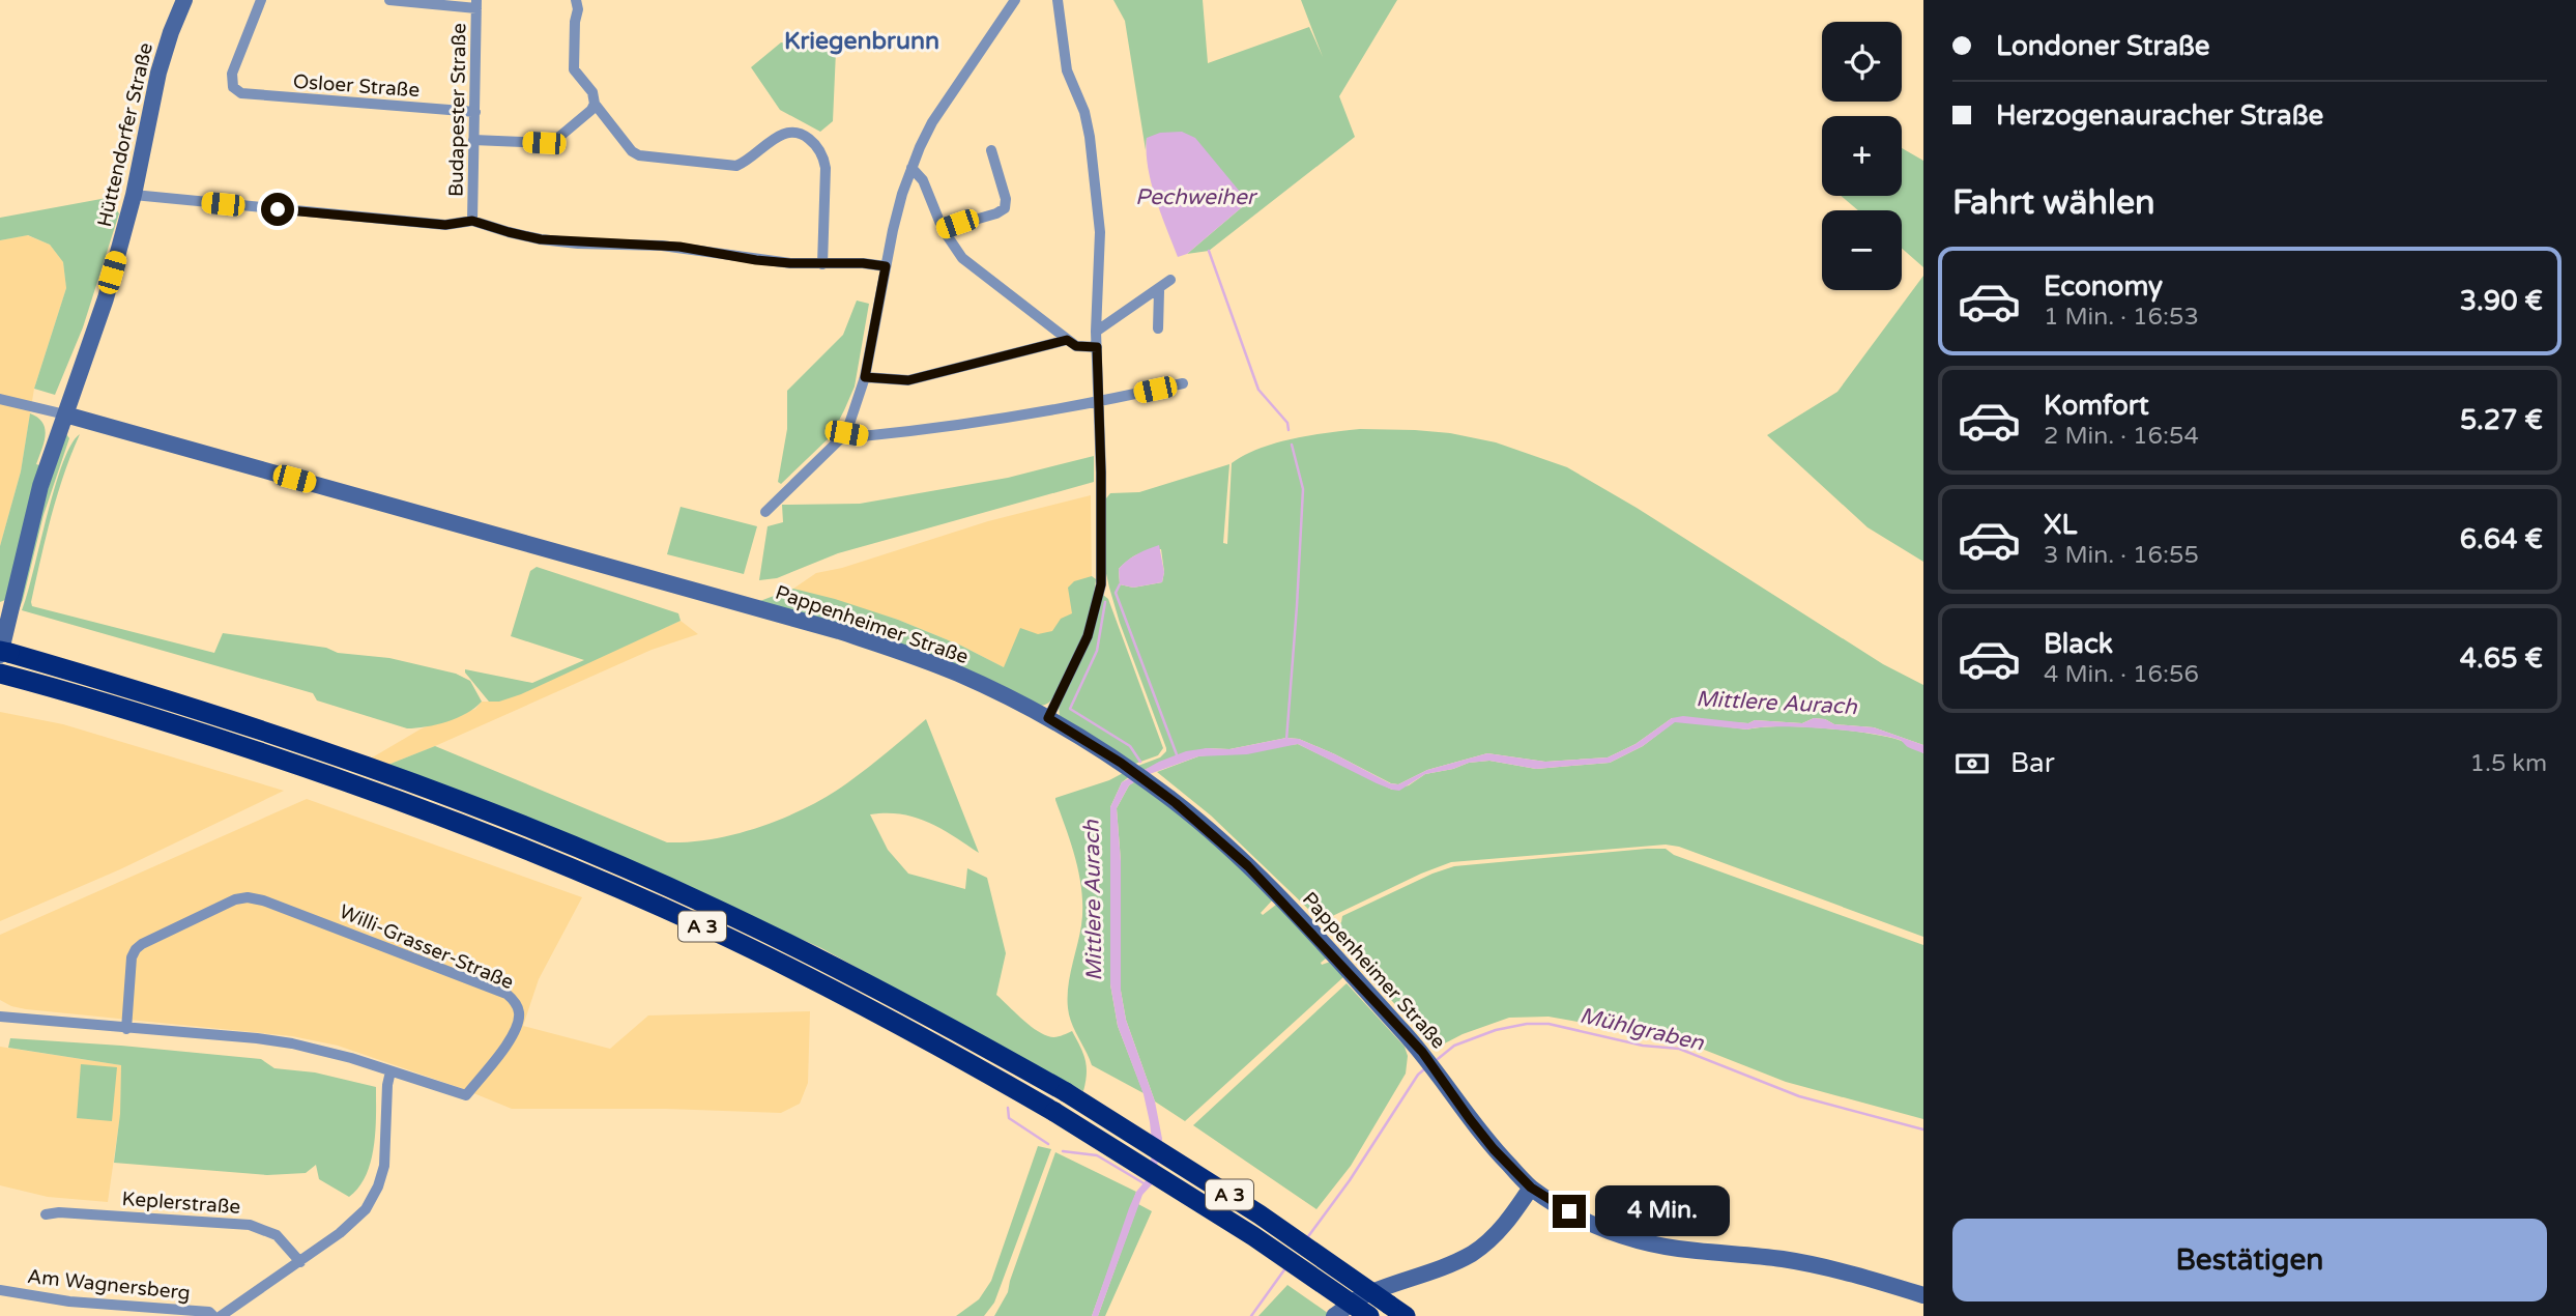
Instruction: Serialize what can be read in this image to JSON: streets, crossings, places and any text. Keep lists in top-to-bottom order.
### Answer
{
  "streets": {
    "highway": ["A 3"],
    "street": [
      "Osloer Straße",
      "Budapester Straße",
      "Hüttendorfer Straße",
      "Pappenheimer Straße",
      "Willi-Grasser-Straße",
      "Keplerstraße",
      "Am Wagnersberg"
    ]
  },
  "crossings": [
    ["Osloer Straße", "Budapester Straße"],
    ["Hüttendorfer Straße", "Pappenheimer Straße"],
    ["Hüttendorfer Straße", "A 3"]
  ],
  "districts": ["Kriegenbrunn"],
  "water": ["Pechweiher", "Mittlere Aurach", "Mühlgraben"],
  "page": {
    "banner": ["Londoner Straße", "Herzogenauracher Straße"],
    "map_buttons": ["+", "−"],
    "heading": "Fahrt wählen",
    "list": [
      {
        "name": "Economy",
        "note": "1 Min. · 16:53",
        "value": "3.90 €"
      },
      {
        "name": "Komfort",
        "note": "2 Min. · 16:54",
        "value": "5.27 €"
      },
      {
        "name": "XL",
        "note": "3 Min. · 16:55",
        "value": "6.64 €"
      },
      {
        "name": "Black",
        "note": "4 Min. · 16:56",
        "value": "4.65 €"
      }
    ],
    "pay": ["Bar", "1.5 km"],
    "bubble": "4 Min.",
    "buttons": "Bestätigen"
  }
}
